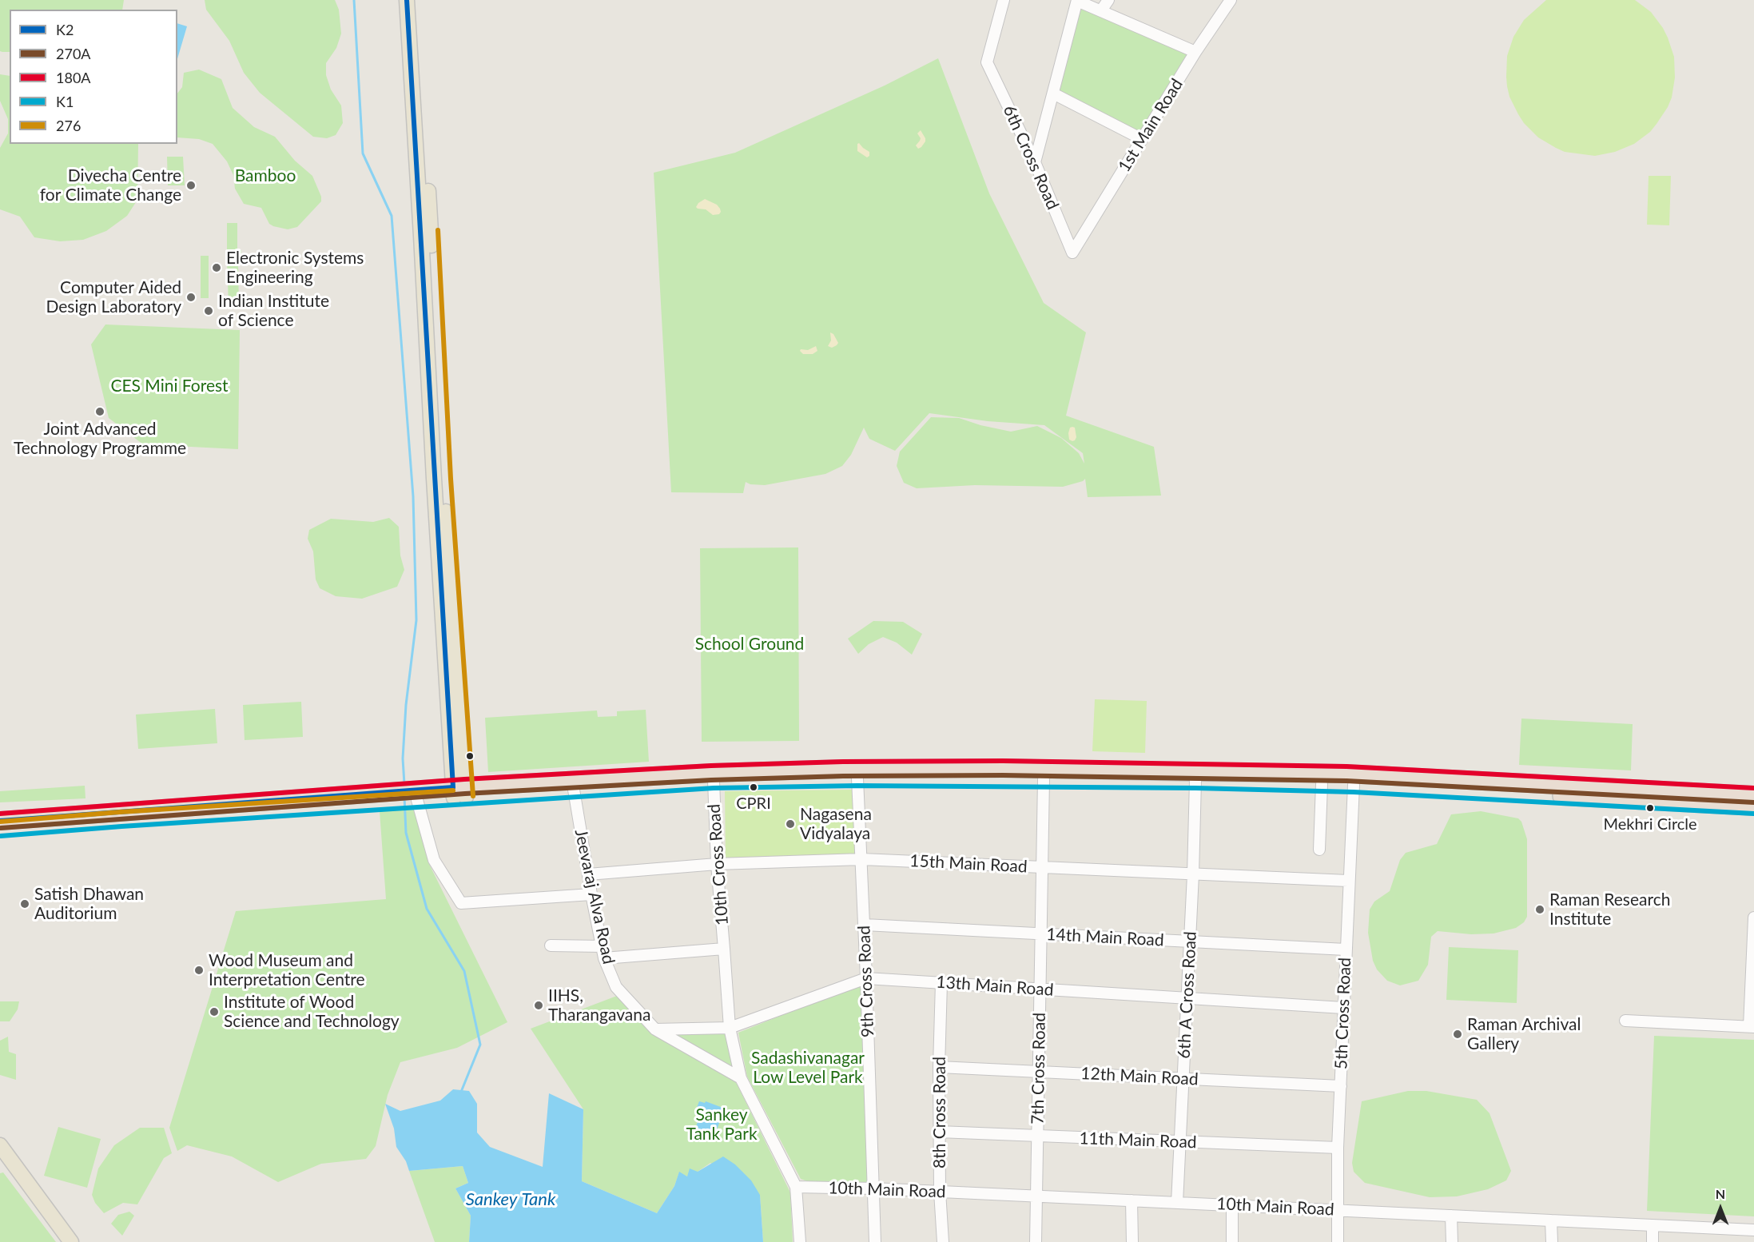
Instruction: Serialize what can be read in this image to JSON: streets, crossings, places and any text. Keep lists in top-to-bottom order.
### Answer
{
  "streets": {
    "street": [
      "1st Main Road",
      "6th Cross Road",
      "15th Main Road",
      "10th Cross Road",
      "Jeevaraj Alva Road",
      "14th Main Road",
      "9th Cross Road",
      "13th Main Road",
      "6th A Cross Road",
      "5th Cross Road",
      "7th Cross Road",
      "12th Main Road",
      "8th Cross Road",
      "11th Main Road",
      "10th Main Road"
    ]
  },
  "crossings": [
    ["1st Main Road", "6th Cross Road"],
    ["15th Main Road", "10th Cross Road"],
    ["15th Main Road", "Jeevaraj Alva Road"],
    ["15th Main Road", "9th Cross Road"],
    ["15th Main Road", "6th A Cross Road"],
    ["15th Main Road", "5th Cross Road"],
    ["15th Main Road", "7th Cross Road"],
    ["10th Cross Road", "Jeevaraj Alva Road"],
    ["10th Cross Road", "13th Main Road"],
    ["Jeevaraj Alva Road", "13th Main Road"],
    ["14th Main Road", "9th Cross Road"],
    ["14th Main Road", "6th A Cross Road"],
    ["14th Main Road", "5th Cross Road"],
    ["14th Main Road", "7th Cross Road"],
    ["9th Cross Road", "13th Main Road"],
    ["9th Cross Road", "10th Main Road"],
    ["13th Main Road", "6th A Cross Road"],
    ["13th Main Road", "5th Cross Road"],
    ["13th Main Road", "7th Cross Road"],
    ["13th Main Road", "8th Cross Road"],
    ["6th A Cross Road", "12th Main Road"],
    ["6th A Cross Road", "11th Main Road"],
    ["6th A Cross Road", "10th Main Road"],
    ["5th Cross Road", "12th Main Road"],
    ["5th Cross Road", "11th Main Road"],
    ["5th Cross Road", "10th Main Road"],
    ["7th Cross Road", "12th Main Road"],
    ["7th Cross Road", "11th Main Road"],
    ["7th Cross Road", "10th Main Road"],
    ["12th Main Road", "8th Cross Road"],
    ["8th Cross Road", "11th Main Road"],
    ["8th Cross Road", "10th Main Road"]
  ],
  "water": ["Sankey Tank"],
  "parks": [
    "Bamboo",
    "CES Mini Forest",
    "School Ground",
    "Sadashivanagar Low Level Park",
    "Sankey Tank Park"
  ],
  "places": [
    "Divecha Centre for Climate Change",
    "Electronic Systems Engineering",
    "Computer Aided Design Laboratory",
    "Indian Institute of Science",
    "Joint Advanced Technology Programme",
    "CPRI",
    "Mekhri Circle",
    "Nagasena Vidyalaya",
    "Satish Dhawan Auditorium",
    "Raman Research Institute",
    "Wood Museum and Interpretation Centre",
    "IIHS, Tharangavana",
    "Institute of Wood Science and Technology",
    "Raman Archival Gallery"
  ],
  "lines": [
    "transit line K2",
    "transit line 276",
    "transit line 180A",
    "transit line 270A",
    "transit line K1"
  ],
  "legend": [
    "K2",
    "270A",
    "180A",
    "K1",
    "276"
  ],
  "north": "top"
}
